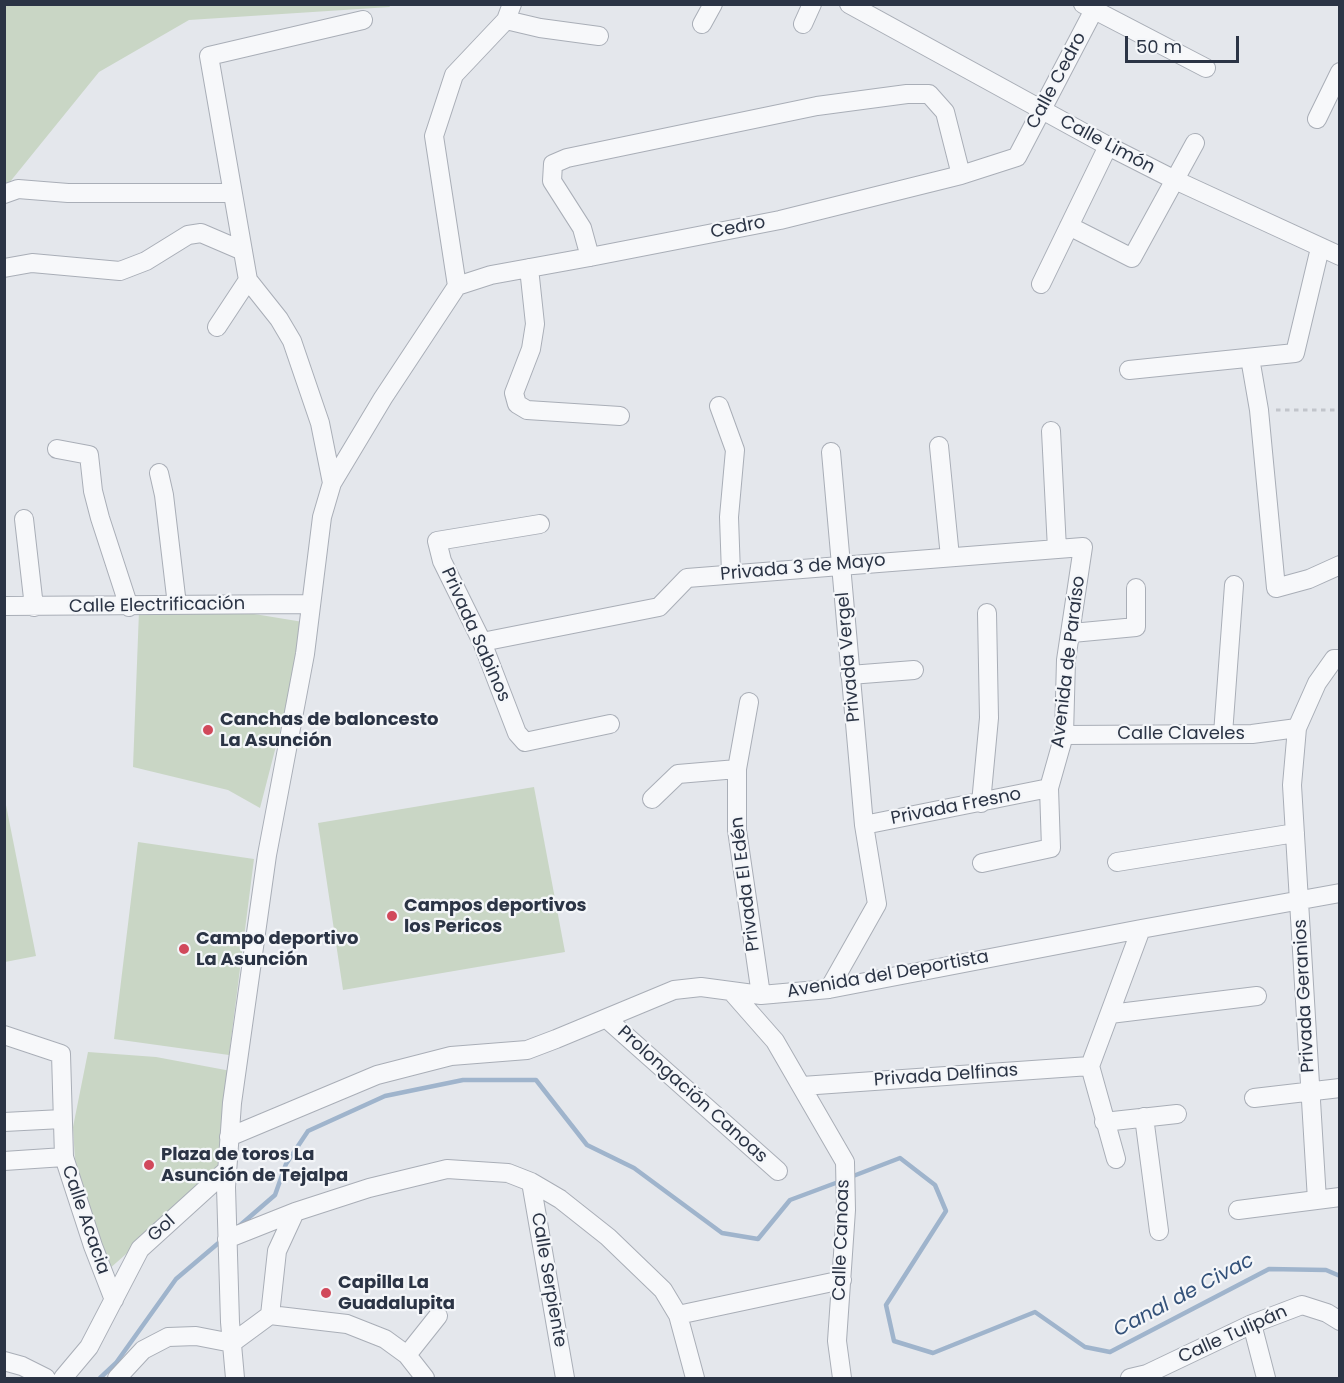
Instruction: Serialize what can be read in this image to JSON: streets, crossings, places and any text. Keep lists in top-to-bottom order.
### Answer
{
  "streets": {
    "street": [
      "Calle Cedro",
      "Calle Limón",
      "Cedro",
      "Privada 3 de Mayo",
      "Calle Electrificación",
      "Privada Sabinos",
      "Privada Vergel",
      "Avenida de Paraíso",
      "Calle Claveles",
      "Privada Fresno",
      "Privada El Edén",
      "Avenida del Deportista",
      "Privada Geranios",
      "Privada Delfinas",
      "Prolongación Canoas",
      "Calle Acacia",
      "Gol",
      "Calle Canoas",
      "Calle Serpiente",
      "Calle Tulipán"
    ]
  },
  "crossings": [
    ["Calle Cedro", "Calle Limón"],
    ["Calle Cedro", "Cedro"],
    ["Privada 3 de Mayo", "Privada Sabinos"],
    ["Privada 3 de Mayo", "Privada Vergel"],
    ["Privada 3 de Mayo", "Avenida de Paraíso"],
    ["Privada Vergel", "Privada Fresno"],
    ["Privada Vergel", "Avenida del Deportista"],
    ["Avenida de Paraíso", "Calle Claveles"],
    ["Avenida de Paraíso", "Privada Fresno"],
    ["Calle Claveles", "Privada Geranios"],
    ["Privada El Edén", "Avenida del Deportista"],
    ["Avenida del Deportista", "Privada Geranios"],
    ["Avenida del Deportista", "Prolongación Canoas"],
    ["Avenida del Deportista", "Calle Canoas"],
    ["Privada Delfinas", "Calle Canoas"],
    ["Calle Acacia", "Gol"]
  ],
  "water": ["Canal de Civac"],
  "places": [
    "Canchas de baloncesto La Asunción",
    "Campos deportivos los Pericos",
    "Campo deportivo La Asunción",
    "Plaza de toros La Asunción de Tejalpa",
    "Capilla La Guadalupita"
  ],
  "scale_bar": "50 m"
}
